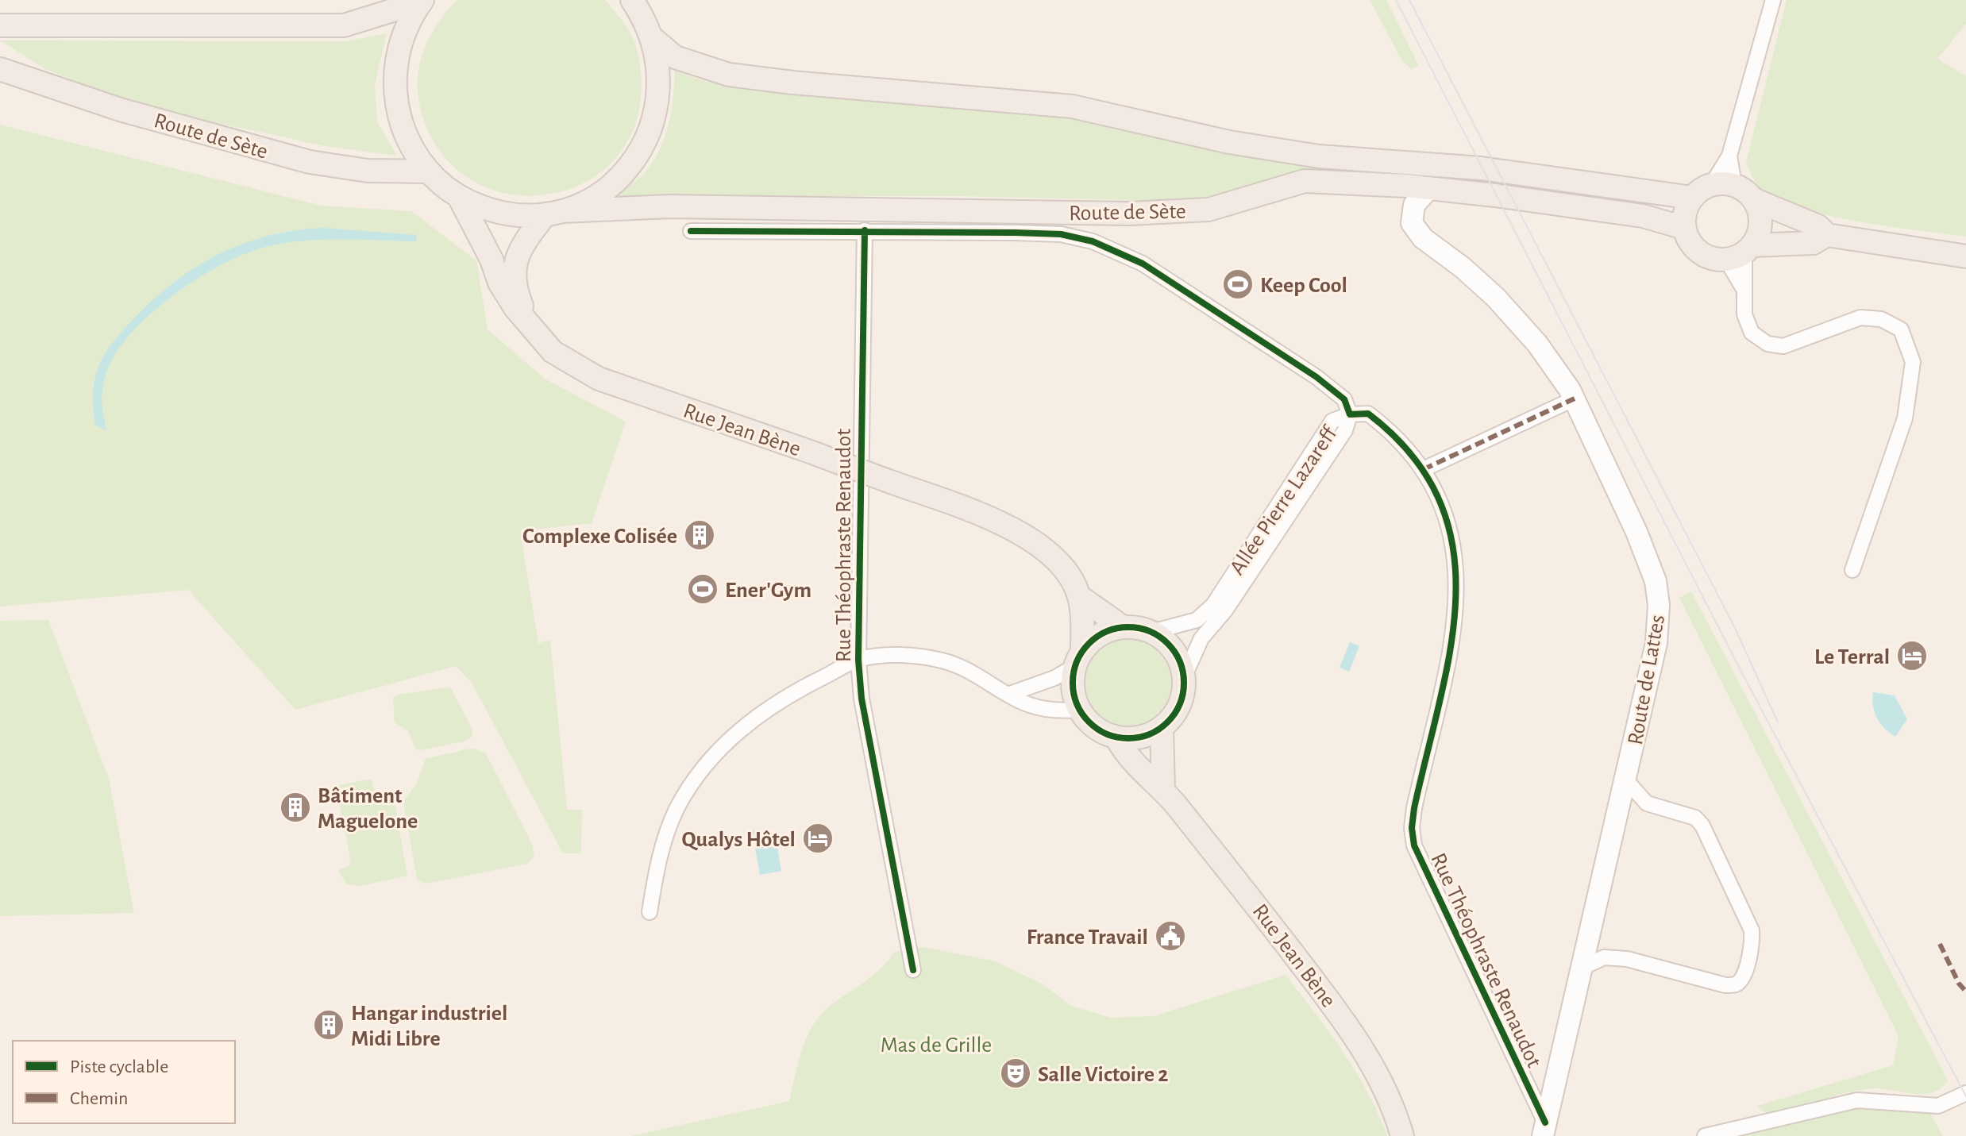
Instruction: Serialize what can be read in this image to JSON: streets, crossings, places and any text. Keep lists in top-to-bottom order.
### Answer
{
  "streets": {
    "main road": ["Route de Sète", "Rue Jean Bène"],
    "street": ["Allée Pierre Lazareff", "Rue Théophraste Renaudot", "Route de Lattes"]
  },
  "crossings": [
    ["Route de Sète", "Rue Jean Bène"],
    ["Route de Sète", "Route de Lattes"],
    ["Rue Jean Bène", "Allée Pierre Lazareff"],
    ["Allée Pierre Lazareff", "Rue Théophraste Renaudot"],
    ["Rue Théophraste Renaudot", "Route de Lattes"]
  ],
  "parks": ["Mas de Grille"],
  "places": {
    "sports": ["Keep Cool", "Ener'Gym"],
    "building": ["Complexe Colisée", "Bâtiment Maguelone", "Hangar industriel Midi Libre"],
    "hotel": ["Le Terral", "Qualys Hôtel"],
    "public building": ["France Travail"],
    "theatre": ["Salle Victoire 2"]
  },
  "legend": ["Piste cyclable", "Chemin"]
}
